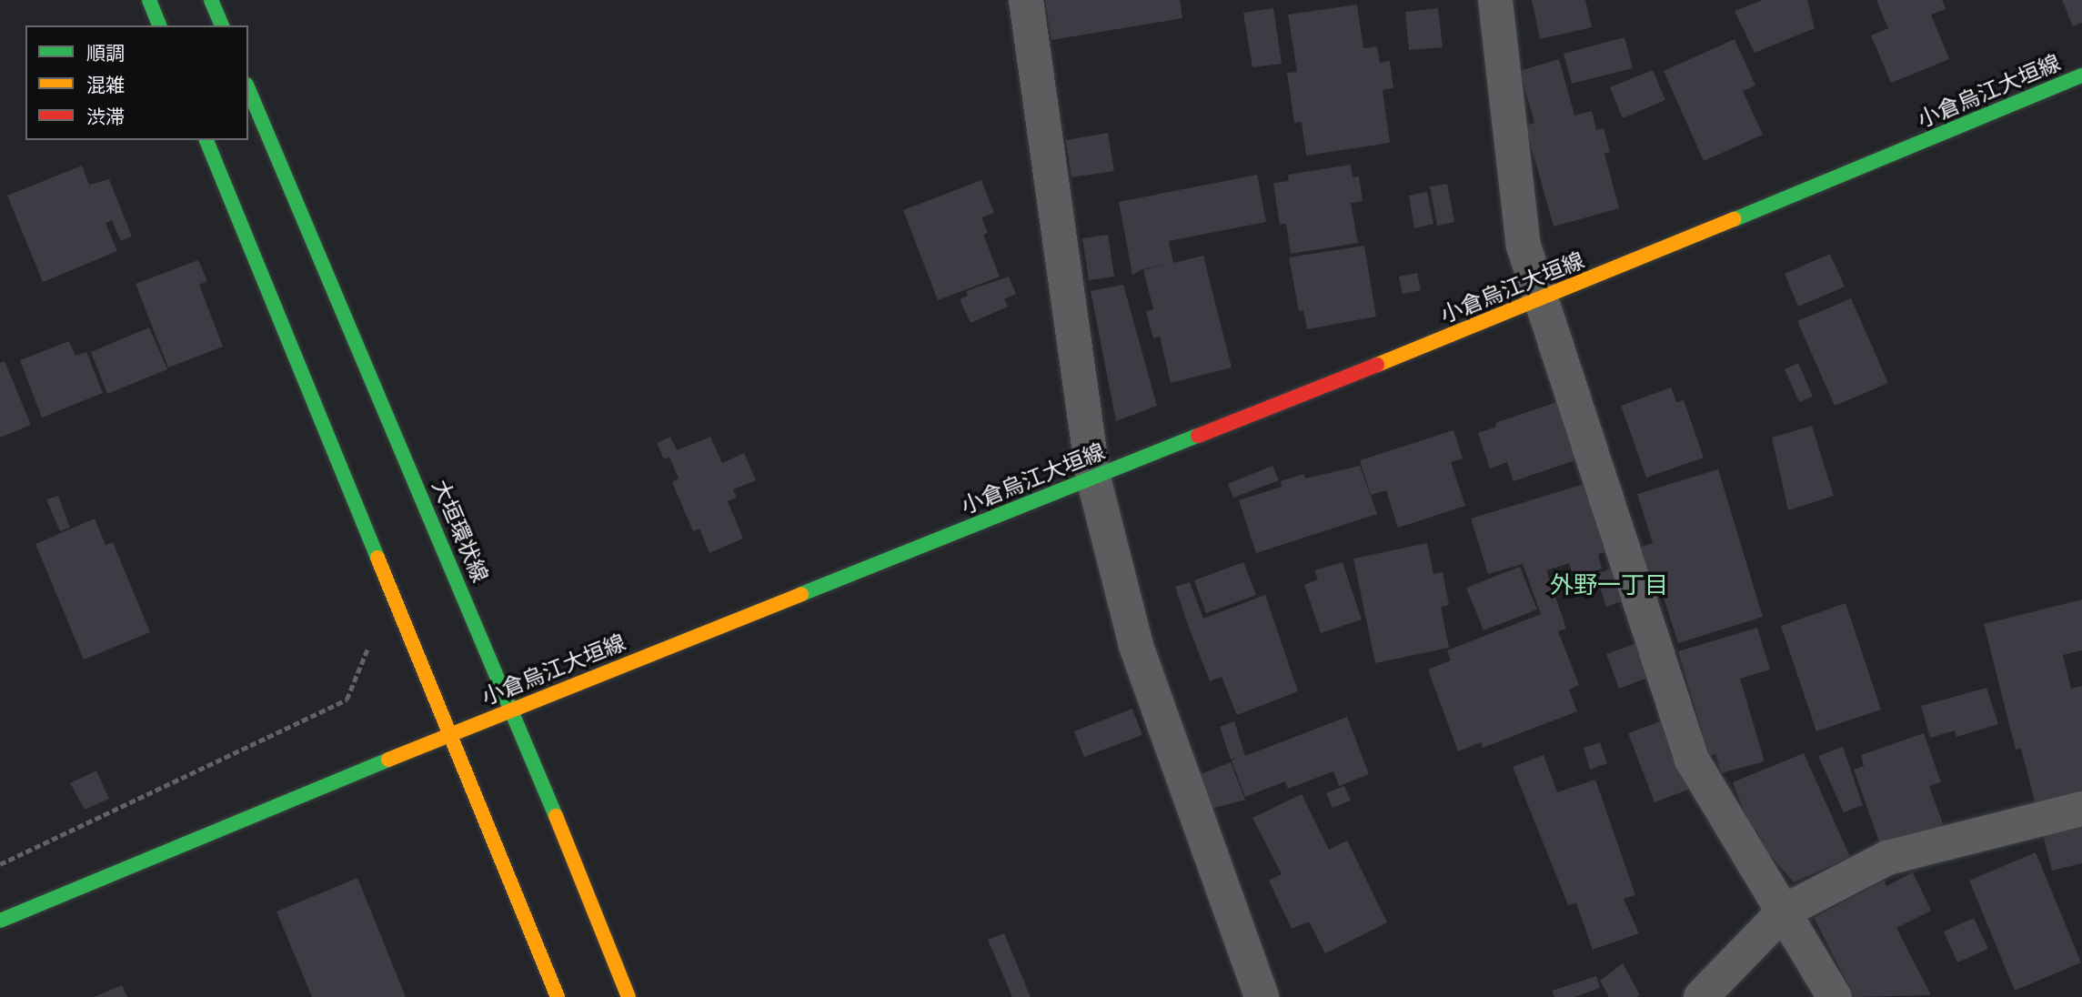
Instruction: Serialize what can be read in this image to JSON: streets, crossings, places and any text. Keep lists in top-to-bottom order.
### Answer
{
  "streets": {
    "main road": ["小倉烏江大垣線", "大垣環状線"]
  },
  "crossings": [
    ["小倉烏江大垣線", "大垣環状線"]
  ],
  "districts": ["外野一丁目"],
  "legend": ["順調", "混雑", "渋滞"]
}
